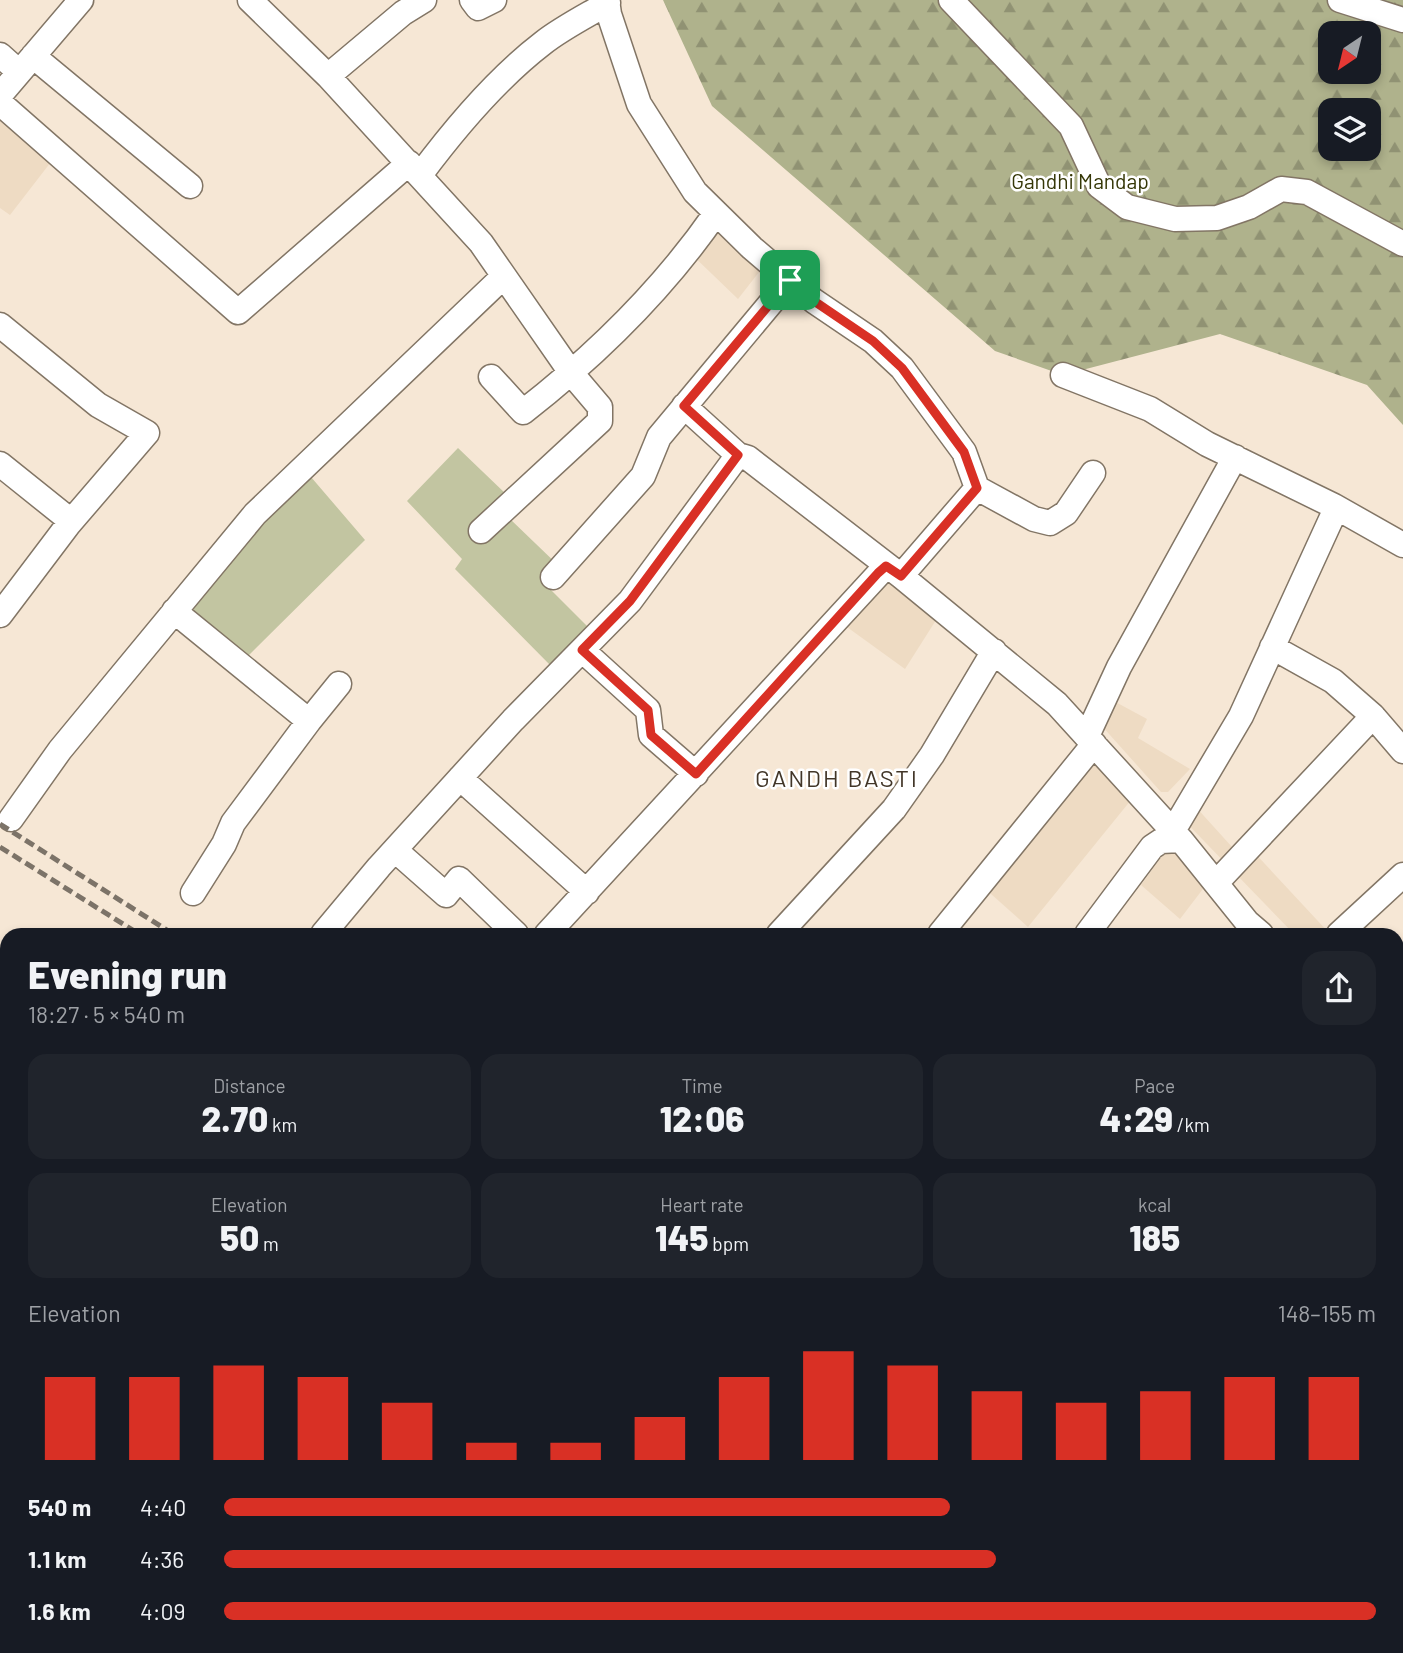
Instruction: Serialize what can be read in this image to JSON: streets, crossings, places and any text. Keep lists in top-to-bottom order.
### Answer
{
  "districts": ["GANDH BASTI"],
  "parks": ["Gandhi Mandap"],
  "north": "bottom left",
  "page": {
    "heading": ["Evening run", "18:27 · 5 × 540 m"],
    "stats": [
      ["Distance", "2.70 km"],
      ["Time", "12:06"],
      ["Pace", "4:29 /km"],
      ["Elevation", "50 m"],
      ["Heart rate", "145 bpm"],
      ["kcal", "185"]
    ],
    "chart": ["Elevation", "148–155 m"],
    "list": [
      {
        "name": "540 m",
        "note": "4:40"
      },
      {
        "name": "1.1 km",
        "note": "4:36"
      },
      {
        "name": "1.6 km",
        "note": "4:09"
      }
    ]
  }
}
